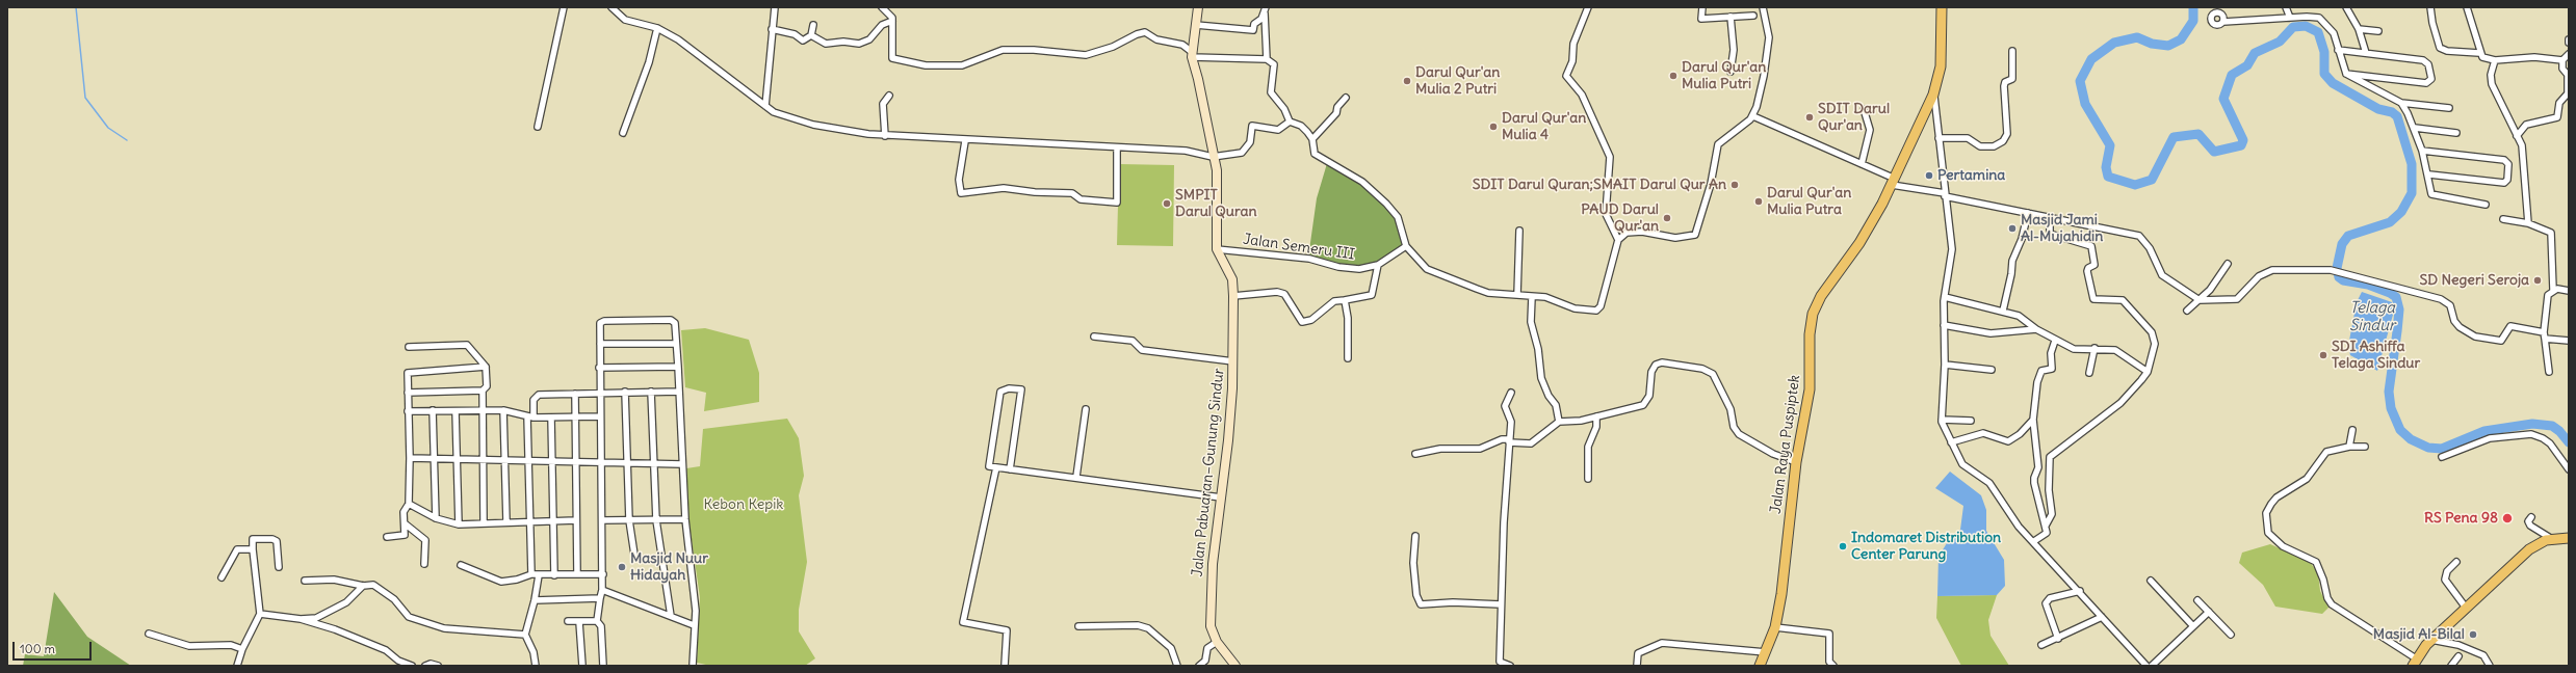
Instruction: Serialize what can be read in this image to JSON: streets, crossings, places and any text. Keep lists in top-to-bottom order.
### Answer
{
  "streets": {
    "main road": ["Jalan Raya Puspiptek"],
    "street": ["Jalan Semeru III", "Jalan Pabuaran–Gunung Sindur"]
  },
  "crossings": [
    ["Jalan Semeru III", "Jalan Pabuaran–Gunung Sindur"]
  ],
  "water": ["Telaga Sindur"],
  "parks": ["Kebon Kepik"],
  "places": [
    "Darul Qur'an Mulia Putri",
    "Darul Qur'an Mulia 2 Putri",
    "SDIT Darul Qur'an",
    "Darul Qur'an Mulia 4",
    "Pertamina",
    "SDIT Darul Quran;SMAIT Darul Qur An",
    "Darul Qur'an Mulia Putra",
    "SMPIT Darul Quran",
    "PAUD Darul Qur'an",
    "Masjid Jami Al-Mujahidin",
    "SD Negeri Seroja",
    "SDI Ashiffa Telaga Sindur",
    "RS Pena 98",
    "Indomaret Distribution Center Parung",
    "Masjid Nuur Hidayah",
    "Masjid Al-Bilal"
  ],
  "scale_bar": "100 m"
}
